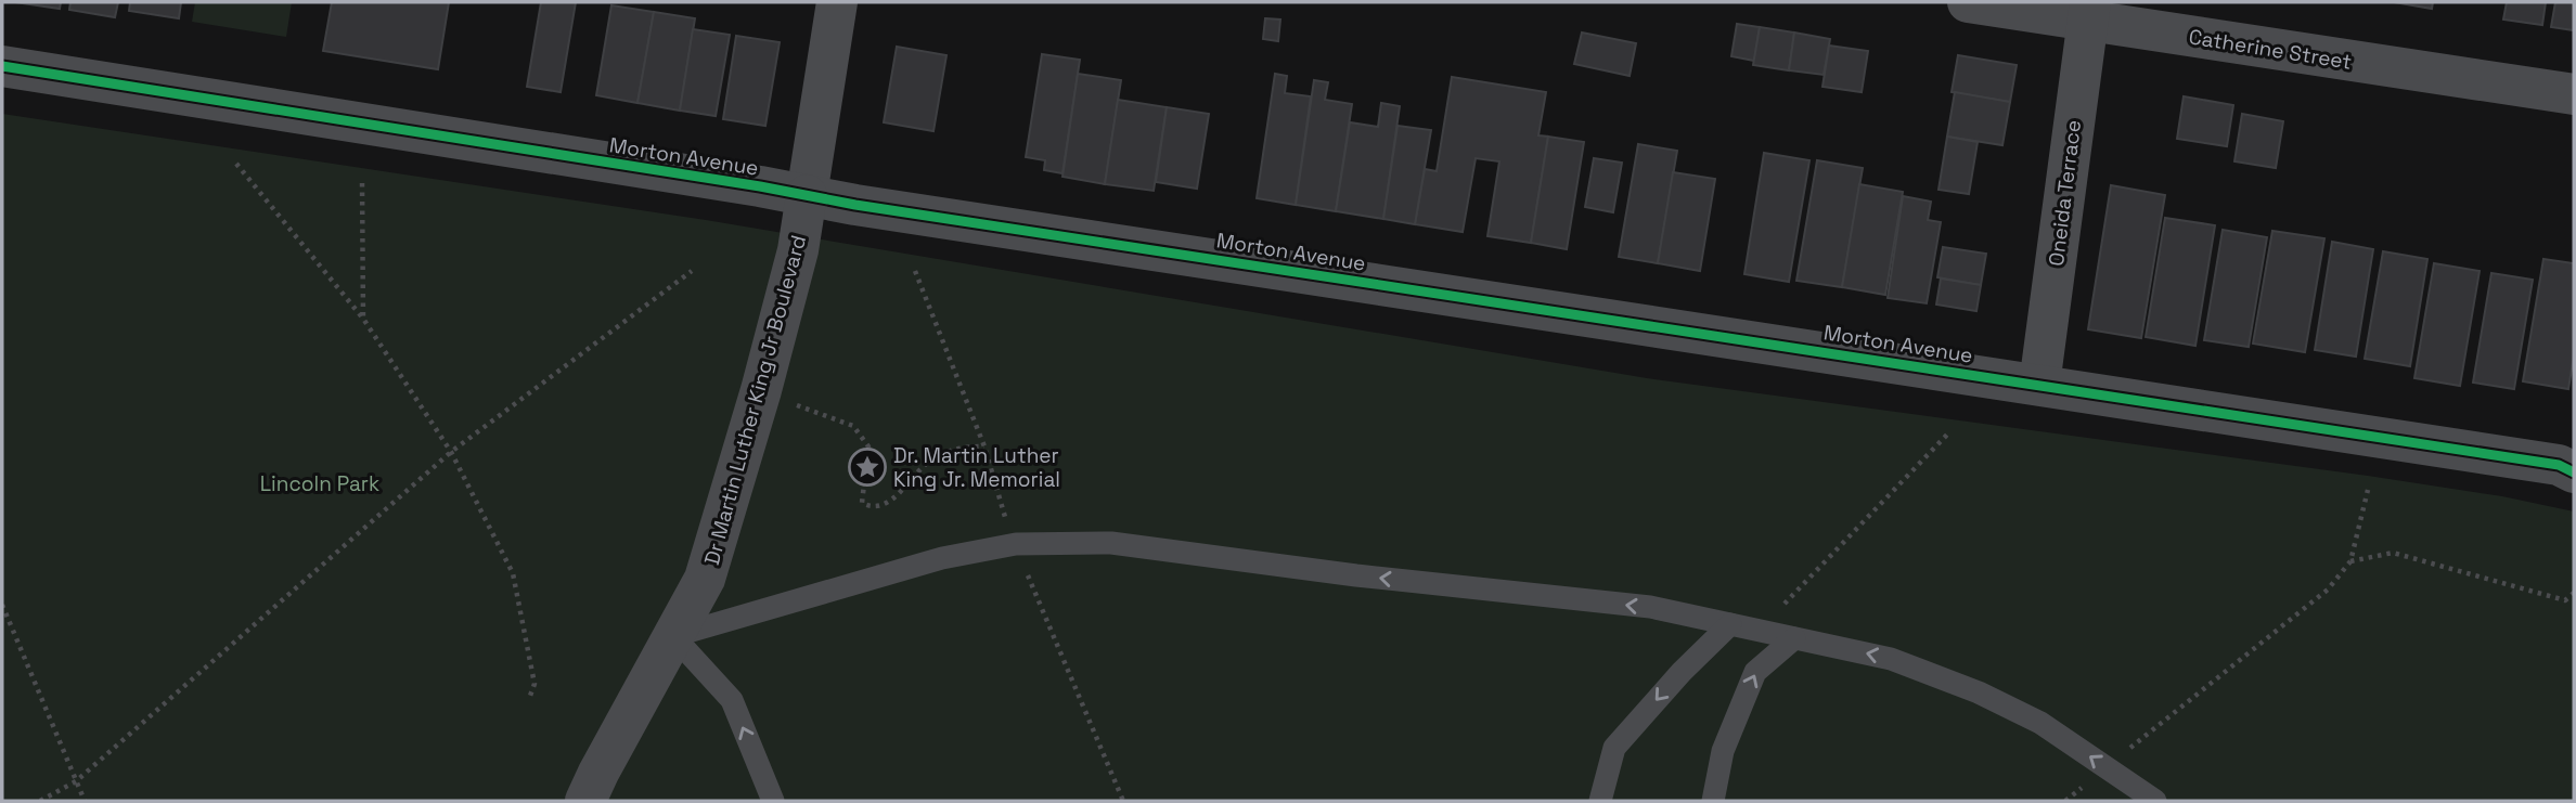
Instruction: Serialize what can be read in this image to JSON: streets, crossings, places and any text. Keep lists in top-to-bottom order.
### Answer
{
  "streets": {
    "street": [
      "Catherine Street",
      "Morton Avenue",
      "Oneida Terrace",
      "Dr Martin Luther King Jr Boulevard"
    ]
  },
  "crossings": [
    ["Catherine Street", "Oneida Terrace"],
    ["Morton Avenue", "Oneida Terrace"],
    ["Morton Avenue", "Dr Martin Luther King Jr Boulevard"]
  ],
  "parks": ["Lincoln Park"],
  "places": {
    "place": ["Dr. Martin Luther King Jr. Memorial"]
  }
}
